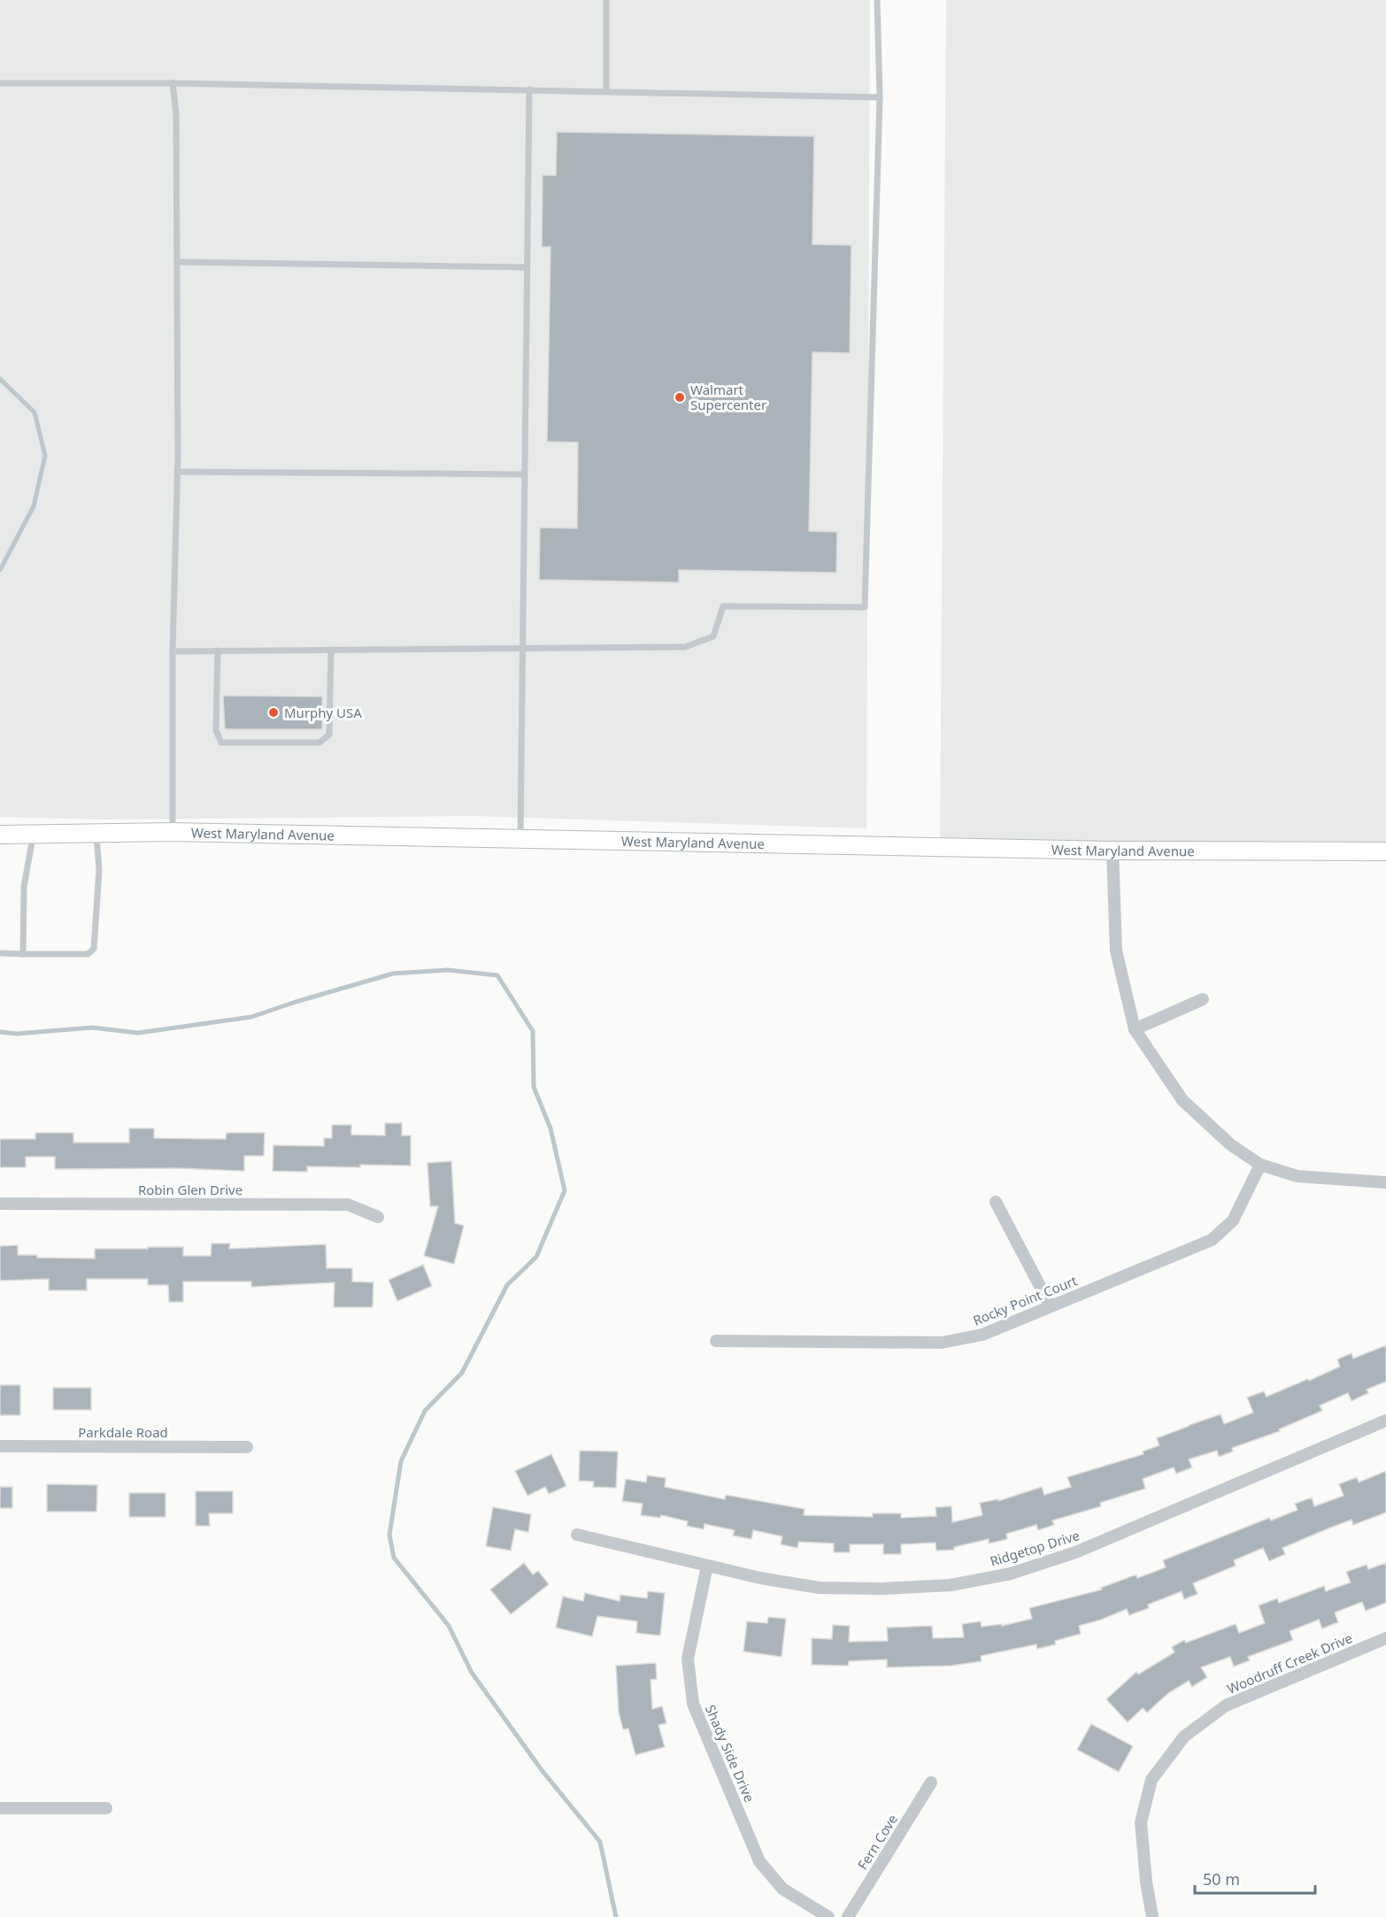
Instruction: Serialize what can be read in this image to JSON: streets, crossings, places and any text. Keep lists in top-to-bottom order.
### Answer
{
  "streets": {
    "street": [
      "West Maryland Avenue",
      "Robin Glen Drive",
      "Rocky Point Court",
      "Parkdale Road",
      "Ridgetop Drive",
      "Woodruff Creek Drive",
      "Shady Side Drive",
      "Fern Cove"
    ]
  },
  "crossings": [
    ["Ridgetop Drive", "Shady Side Drive"]
  ],
  "places": ["Walmart Supercenter", "Murphy USA"],
  "scale_bar": "50 m"
}
